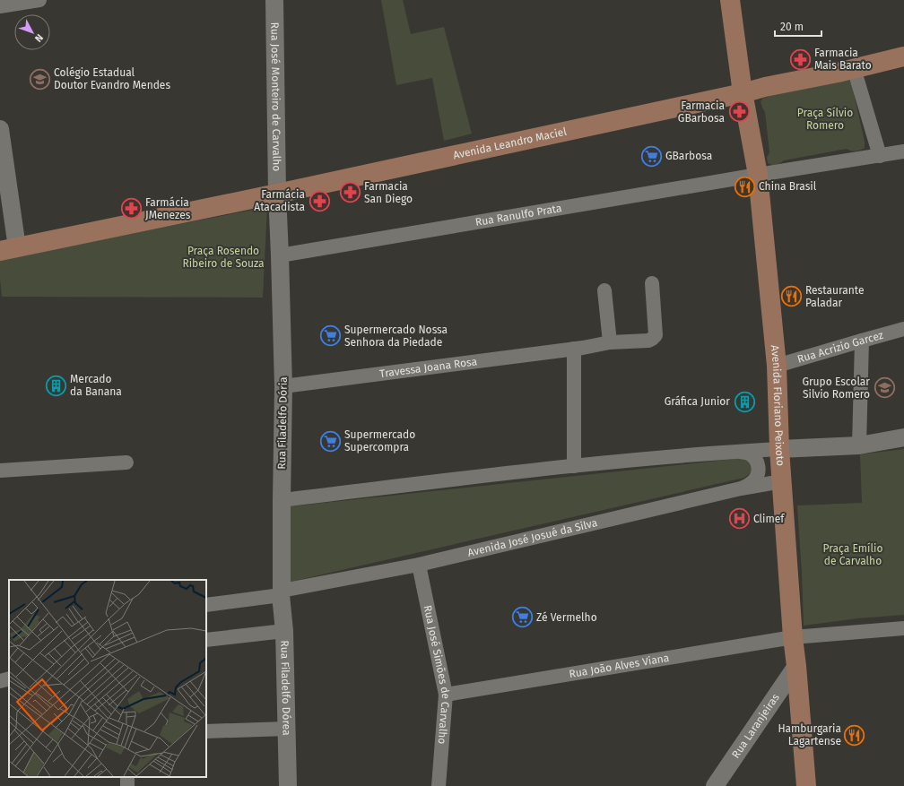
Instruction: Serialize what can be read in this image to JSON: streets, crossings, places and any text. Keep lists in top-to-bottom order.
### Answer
{
  "streets": {
    "main road": ["Avenida Leandro Maciel", "Avenida Floriano Peixoto"],
    "street": [
      "Rua José Monteiro de Carvalho",
      "Rua Ranulfo Prata",
      "Rua Acrizio Garcez",
      "Travessa Joana Rosa",
      "Rua Filadelfo Dória",
      "Avenida José Josué da Silva",
      "Rua João Alves Viana",
      "Rua José Simões de Carvalho",
      "Rua Filadelfo Dórea",
      "Rua Laranjeiras"
    ]
  },
  "crossings": [
    ["Rua José Monteiro de Carvalho", "Avenida Leandro Maciel"],
    ["Rua Ranulfo Prata", "Avenida Floriano Peixoto"],
    ["Rua Ranulfo Prata", "Rua Filadelfo Dória"],
    ["Rua Acrizio Garcez", "Avenida Floriano Peixoto"],
    ["Travessa Joana Rosa", "Rua Filadelfo Dória"],
    ["Avenida Floriano Peixoto", "Avenida José Josué da Silva"],
    ["Avenida Floriano Peixoto", "Rua João Alves Viana"],
    ["Avenida Floriano Peixoto", "Rua Laranjeiras"],
    ["Rua Filadelfo Dória", "Avenida José Josué da Silva"],
    ["Rua Filadelfo Dória", "Rua Filadelfo Dórea"],
    ["Avenida José Josué da Silva", "Rua José Simões de Carvalho"],
    ["Avenida José Josué da Silva", "Rua Filadelfo Dórea"],
    ["Rua João Alves Viana", "Rua José Simões de Carvalho"]
  ],
  "parks": ["Praça Sílvio Romero", "Praça Rosendo Ribeiro de Souza", "Praça Emílio de Carvalho"],
  "places": {
    "pharmacy": [
      "Farmacia Mais Barato",
      "Farmacia GBarbosa",
      "Farmacia San Diego",
      "Farmácia Atacadista",
      "Farmácia JMenezes"
    ],
    "school or university": ["Colégio Estadual Doutor Evandro Mendes", "Grupo Escolar Silvio Romero"],
    "supermarket": [
      "GBarbosa",
      "Supermercado Nossa Senhora da Piedade",
      "Supermercado Supercompra",
      "Zé Vermelho"
    ],
    "restaurant": ["China Brasil", "Restaurante Paladar", "Hamburgaria Lagartense"],
    "building": ["Mercado da Banana", "Gráfica Junior"],
    "hospital": ["Climef"]
  },
  "scale_bar": "20 m",
  "north": "bottom right"
}
